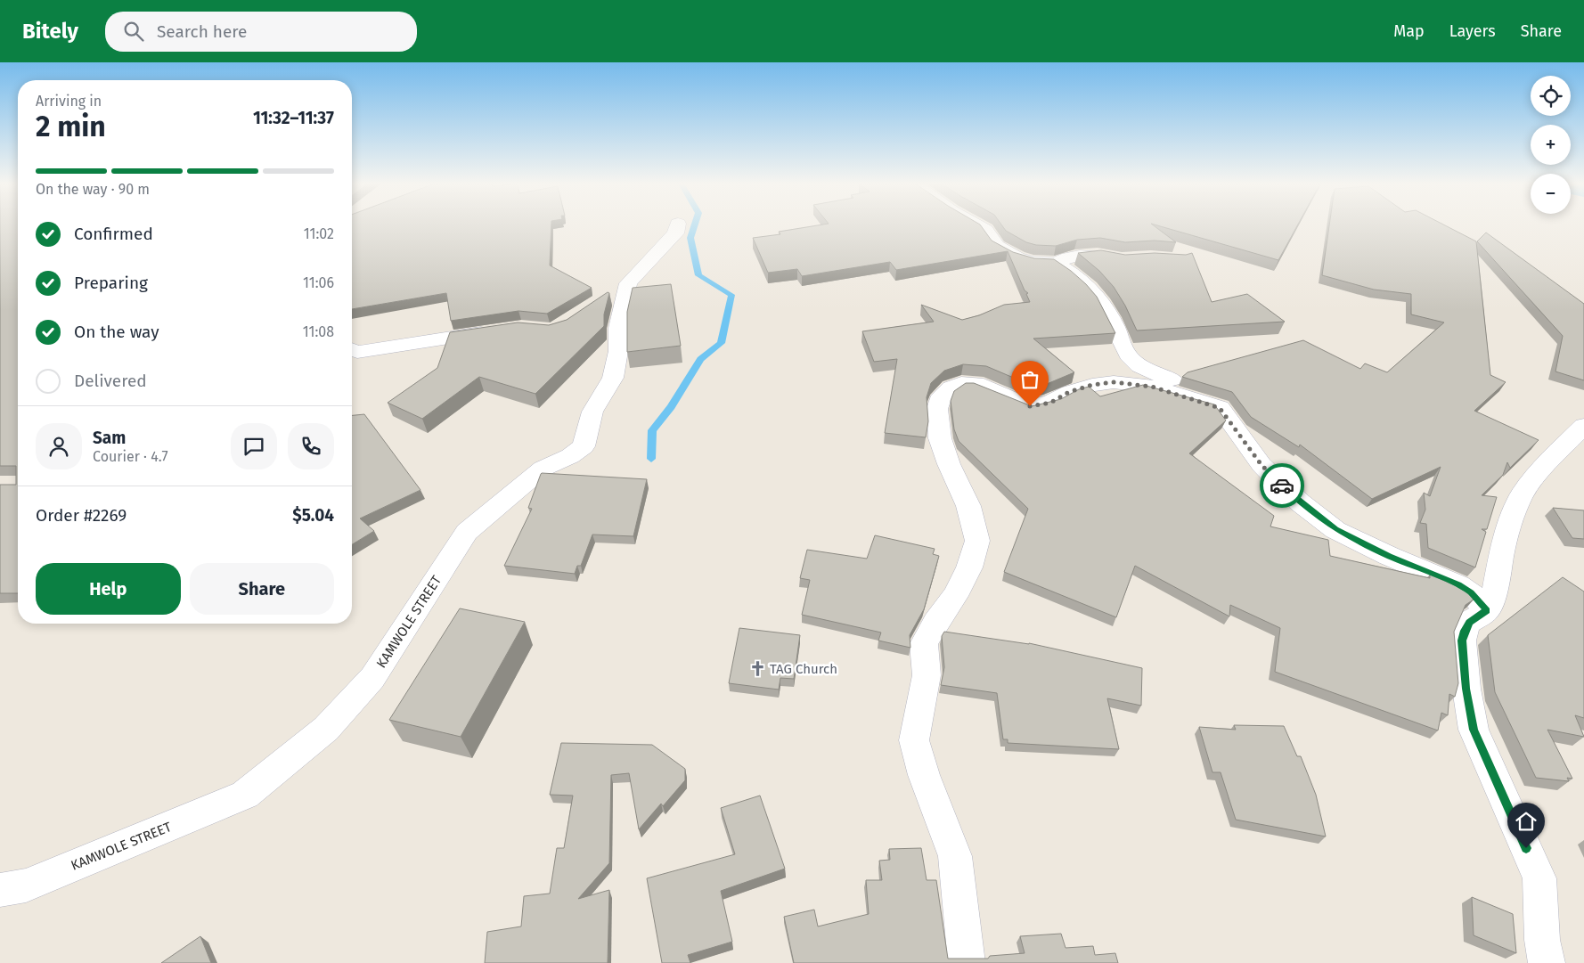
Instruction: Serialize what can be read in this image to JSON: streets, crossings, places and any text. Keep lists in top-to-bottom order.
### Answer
{
  "streets": {
    "street": ["KAMWOLE STREET"]
  },
  "places": {
    "church": ["TAG Church"]
  },
  "page": {
    "header": "Bitely",
    "search": "Search here",
    "nav": ["Map", "Layers", "Share"],
    "map_buttons": ["+", "−"],
    "heading": ["2 min", "Arriving in", "11:32–11:37"],
    "panel": [
      "Sam",
      "Courier · 4.7",
      "Order #2269",
      "$5.04"
    ],
    "bar": "On the way · 90 m",
    "list": [
      ["Confirmed", "11:02"],
      ["Preparing", "11:06"],
      ["On the way", "11:08"],
      "Delivered"
    ],
    "buttons": ["Help", "Share"]
  }
}
